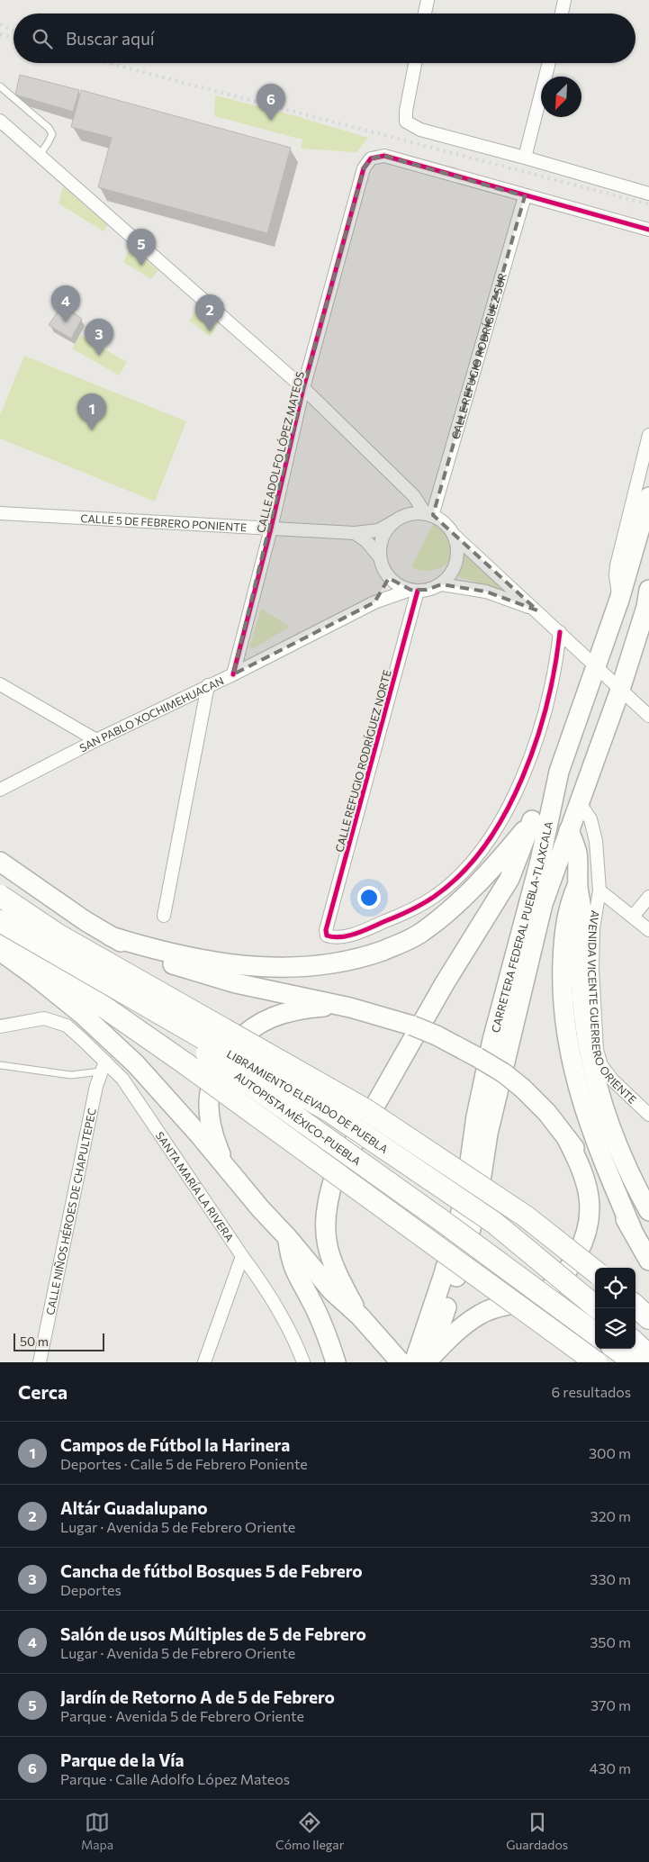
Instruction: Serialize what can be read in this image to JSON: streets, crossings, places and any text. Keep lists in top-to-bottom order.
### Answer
{
  "streets": {
    "highway": ["LIBRAMIENTO ELEVADO DE PUEBLA", "AUTOPISTA MÉXICO-PUEBLA"],
    "main road": ["CARRETERA FEDERAL PUEBLA-TLAXCALA"],
    "street": [
      "CALLE REFUGIO RODRÍGUEZ SUR",
      "CALLE ADOLFO LÓPEZ MATEOS",
      "CALLE 5 DE FEBRERO PONIENTE",
      "SAN PABLO XOCHIMEHUACAN",
      "CALLE REFUGIO RODRÍGUEZ NORTE",
      "AVENIDA VICENTE GUERRERO ORIENTE",
      "SANTA MARÍA LA RIVERA",
      "CALLE NIÑOS HÉROES DE CHAPULTEPEC"
    ]
  },
  "crossings": [
    ["CALLE REFUGIO RODRÍGUEZ SUR", "CALLE ADOLFO LÓPEZ MATEOS"],
    ["CALLE REFUGIO RODRÍGUEZ SUR", "CALLE 5 DE FEBRERO PONIENTE"],
    ["CALLE REFUGIO RODRÍGUEZ SUR", "SAN PABLO XOCHIMEHUACAN"],
    ["CALLE REFUGIO RODRÍGUEZ SUR", "CALLE REFUGIO RODRÍGUEZ NORTE"],
    ["CALLE ADOLFO LÓPEZ MATEOS", "CALLE 5 DE FEBRERO PONIENTE"],
    ["CALLE ADOLFO LÓPEZ MATEOS", "SAN PABLO XOCHIMEHUACAN"],
    ["CALLE 5 DE FEBRERO PONIENTE", "SAN PABLO XOCHIMEHUACAN"],
    ["CALLE 5 DE FEBRERO PONIENTE", "CALLE REFUGIO RODRÍGUEZ NORTE"],
    ["SAN PABLO XOCHIMEHUACAN", "CALLE REFUGIO RODRÍGUEZ NORTE"],
    ["CARRETERA FEDERAL PUEBLA-TLAXCALA", "AVENIDA VICENTE GUERRERO ORIENTE"],
    ["LIBRAMIENTO ELEVADO DE PUEBLA", "AUTOPISTA MÉXICO-PUEBLA"],
    ["SANTA MARÍA LA RIVERA", "CALLE NIÑOS HÉROES DE CHAPULTEPEC"]
  ],
  "scale_bar": "50 m",
  "north": "bottom left",
  "page": {
    "search": "Buscar aquí",
    "pins": [
      "6",
      "5",
      "4",
      "2",
      "3",
      "1"
    ],
    "scale": "50 m",
    "heading": ["Cerca", "6 resultados"],
    "list": [
      {
        "mark": "1",
        "name": "Campos de Fútbol la Harinera",
        "note": "Deportes · Calle 5 de Febrero Poniente",
        "value": "300 m"
      },
      {
        "mark": "2",
        "name": "Altár Guadalupano",
        "note": "Lugar · Avenida 5 de Febrero Oriente",
        "value": "320 m"
      },
      {
        "mark": "3",
        "name": "Cancha de fútbol Bosques 5 de Febrero",
        "note": "Deportes",
        "value": "330 m"
      },
      {
        "mark": "4",
        "name": "Salón de usos Múltiples de 5 de Febrero",
        "note": "Lugar · Avenida 5 de Febrero Oriente",
        "value": "350 m"
      },
      {
        "mark": "5",
        "name": "Jardín de Retorno A de 5 de Febrero",
        "note": "Parque · Avenida 5 de Febrero Oriente",
        "value": "370 m"
      },
      {
        "mark": "6",
        "name": "Parque de la Vía",
        "note": "Parque · Calle Adolfo López Mateos",
        "value": "430 m"
      }
    ],
    "nav": ["Mapa", "Cómo llegar", "Guardados"]
  }
}
